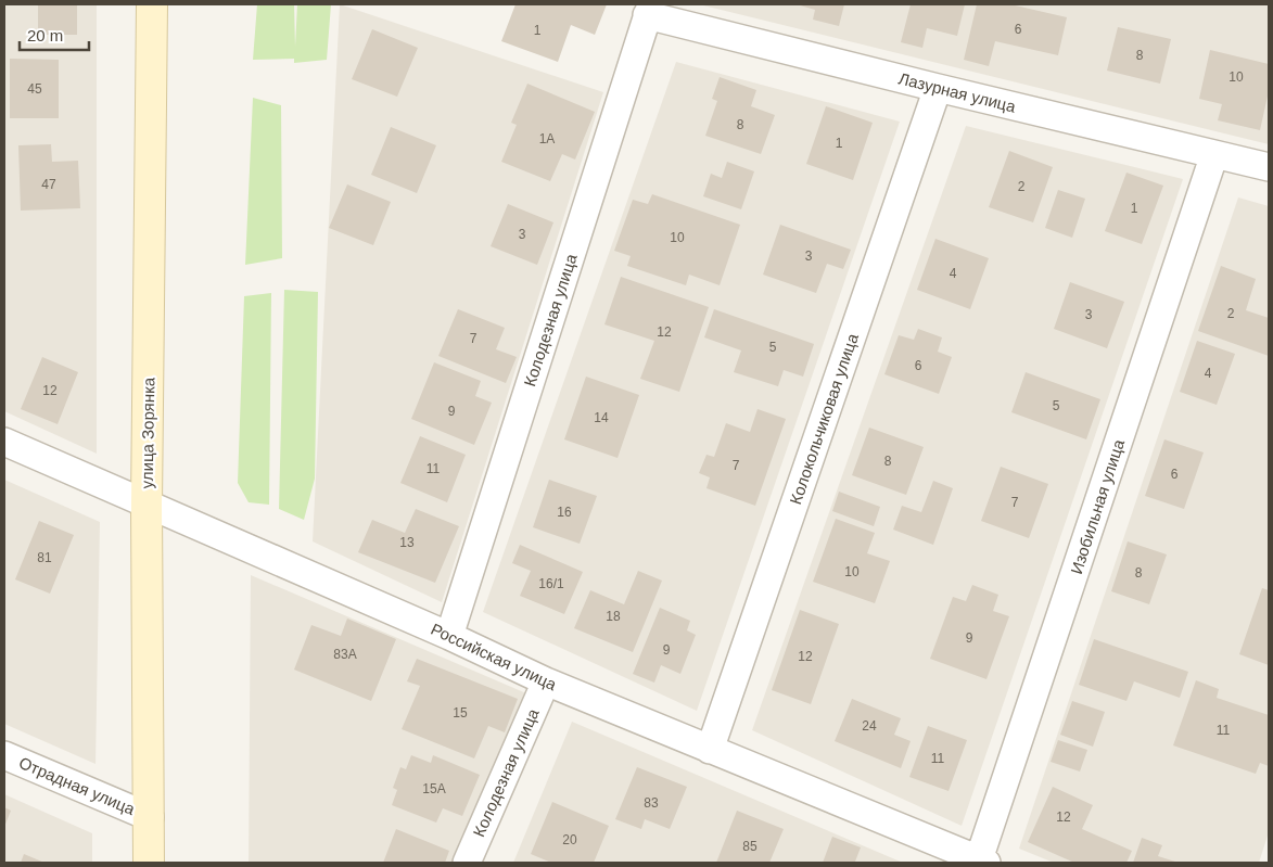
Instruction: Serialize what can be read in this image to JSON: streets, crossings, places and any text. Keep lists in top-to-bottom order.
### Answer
{
  "streets": {
    "street": [
      "Лазурная улица",
      "Колодезная улица",
      "Колокольчиковая улица",
      "улица Зорянка",
      "Изобильная улица",
      "Российская улица",
      "Отрадная улица"
    ]
  },
  "crossings": [
    ["Лазурная улица", "Колодезная улица"],
    ["Лазурная улица", "Колокольчиковая улица"],
    ["Лазурная улица", "Изобильная улица"],
    ["Колодезная улица", "Российская улица"],
    ["Колокольчиковая улица", "Российская улица"],
    ["улица Зорянка", "Российская улица"],
    ["улица Зорянка", "Отрадная улица"],
    ["Изобильная улица", "Российская улица"]
  ],
  "house_numbers": [
    "6",
    "1",
    "8",
    "10",
    "45",
    "8",
    "1А",
    "1",
    "47",
    "2",
    "1",
    "3",
    "10",
    "3",
    "4",
    "2",
    "3",
    "12",
    "7",
    "5",
    "6",
    "4",
    "12",
    "5",
    "9",
    "14",
    "8",
    "7",
    "11",
    "6",
    "7",
    "16",
    "13",
    "81",
    "10",
    "8",
    "16/1",
    "18",
    "9",
    "9",
    "83А",
    "12",
    "15",
    "24",
    "11",
    "11",
    "15А",
    "83",
    "12",
    "20",
    "85"
  ],
  "scale_bar": "20 m"
}
